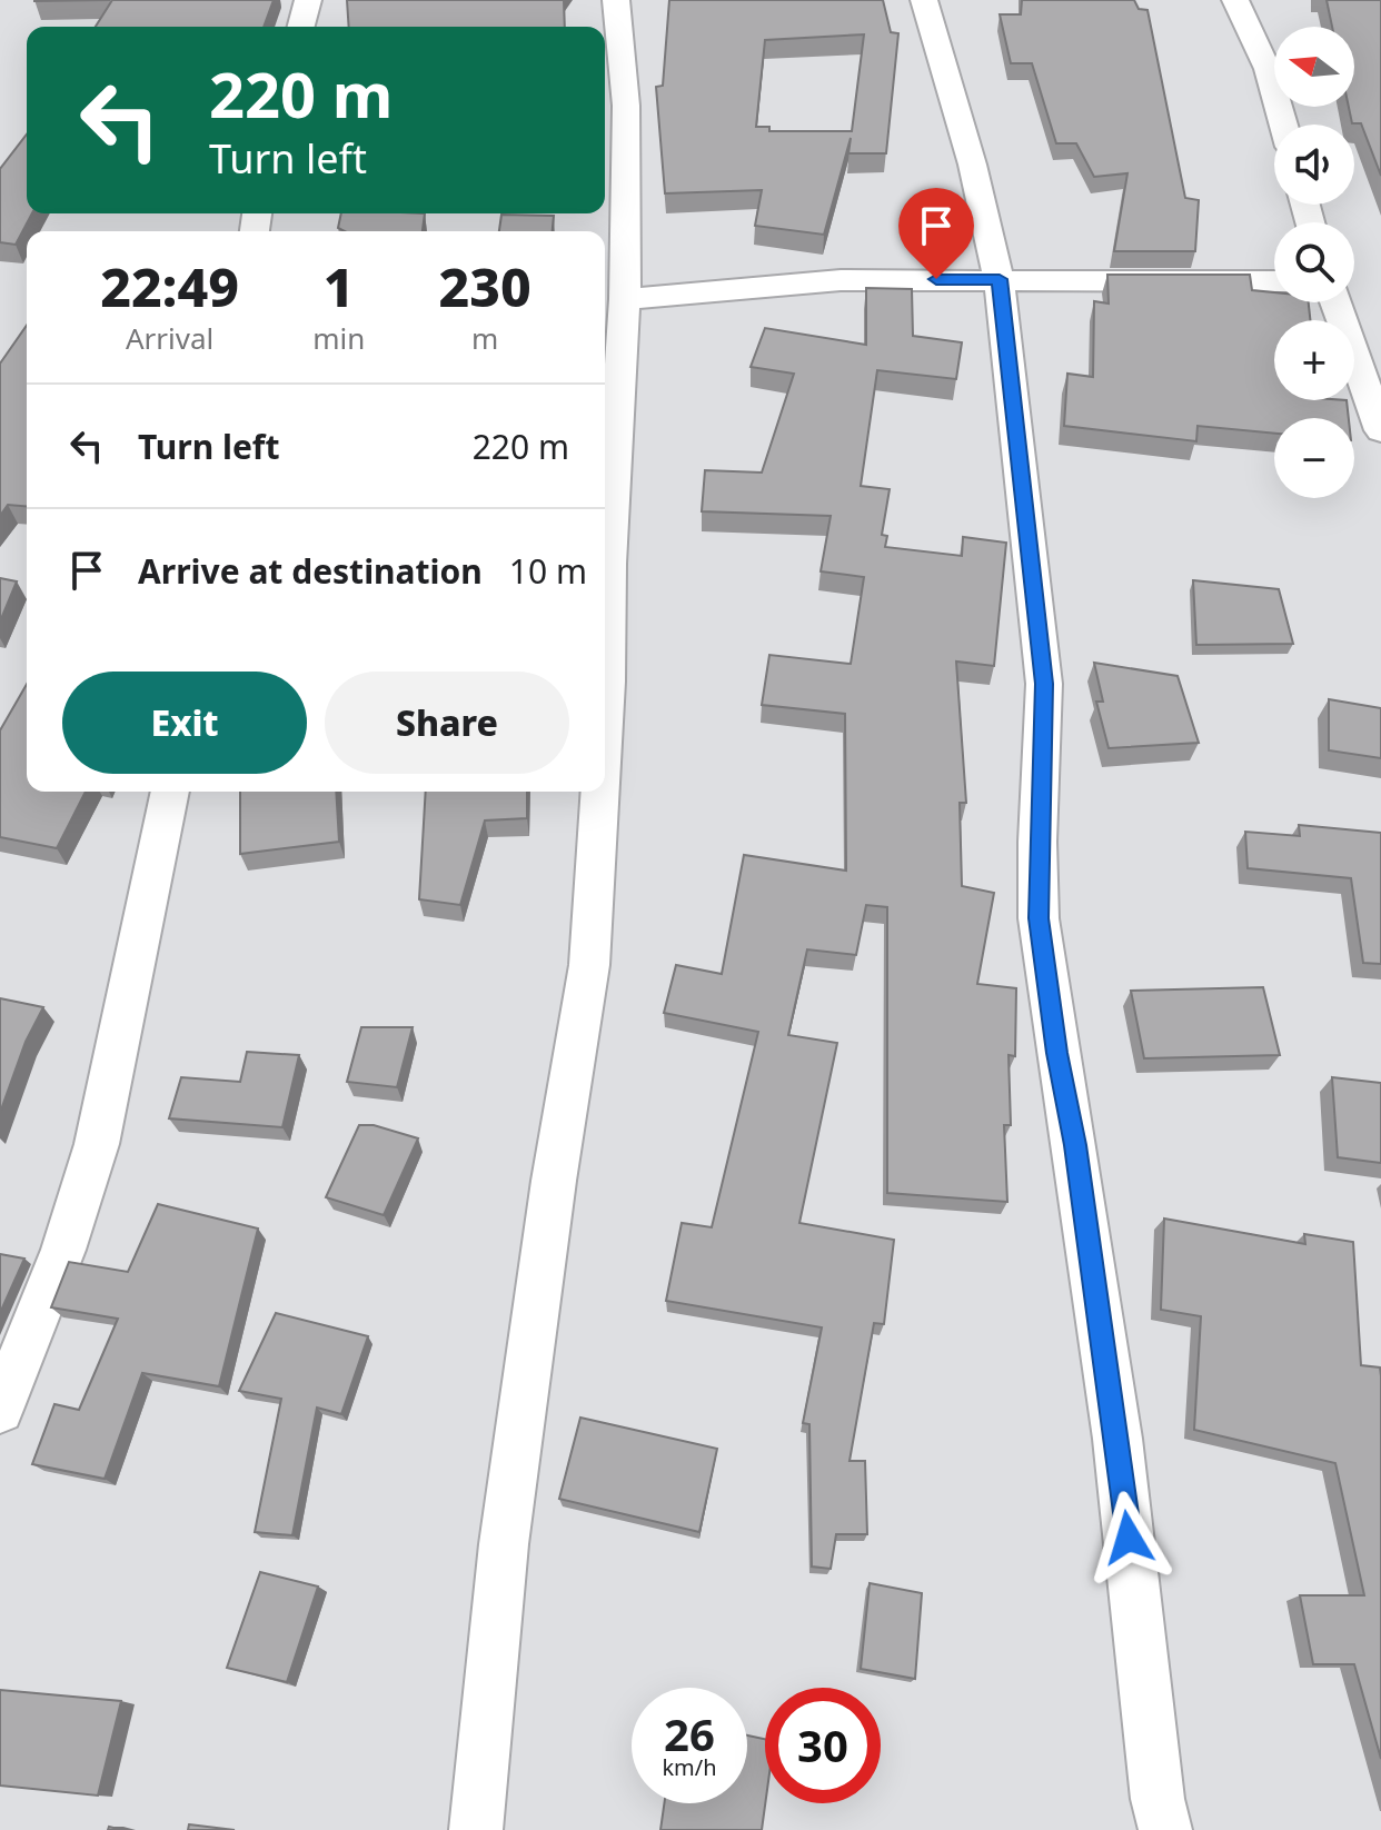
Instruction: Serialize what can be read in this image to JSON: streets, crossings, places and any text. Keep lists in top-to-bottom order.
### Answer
{
  "north": "left",
  "page": {
    "map_buttons": ["+", "−"],
    "turn": ["220 m", "Turn left"],
    "eta": [
      "22:49",
      "Arrival",
      "1",
      "min",
      "230",
      "m"
    ],
    "list": [
      {
        "name": "Turn left",
        "value": "220 m"
      },
      {
        "name": "Arrive at destination",
        "value": "10 m"
      }
    ],
    "buttons": ["Exit", "Share"],
    "speed": "26 km/h",
    "limit": "30"
  }
}
